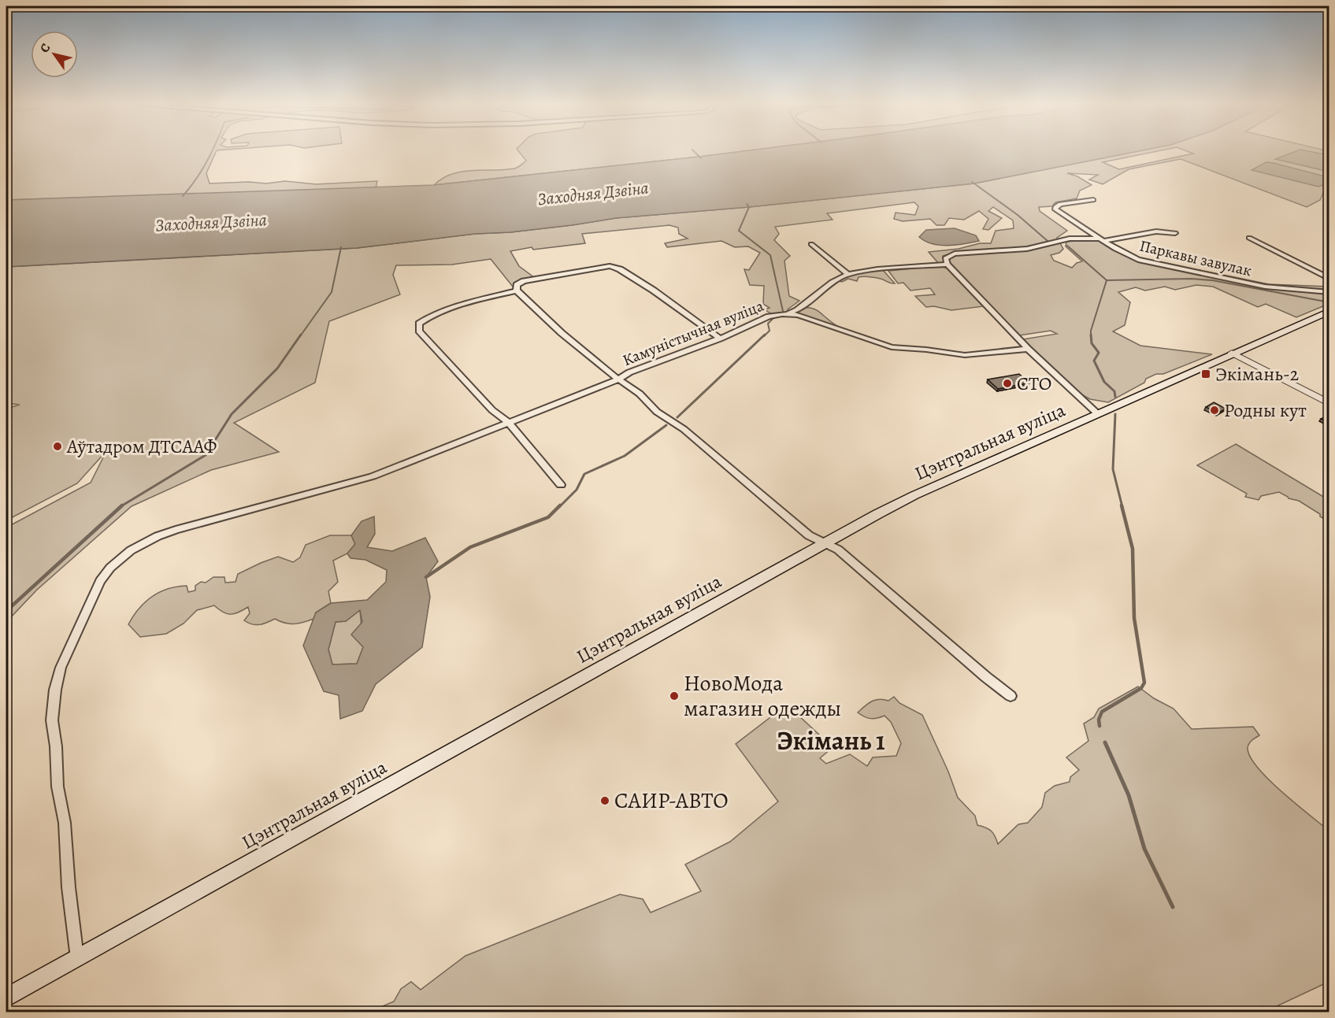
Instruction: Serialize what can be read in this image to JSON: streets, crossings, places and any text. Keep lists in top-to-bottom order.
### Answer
{
  "streets": {
    "main road": ["Цэнтральная вуліца"],
    "street": ["Паркавы завулак", "Камуністычная вуліца"]
  },
  "crossings": [
    ["Камуністычная вуліца", "Цэнтральная вуліца"]
  ],
  "districts": ["Экімань 1"],
  "water": ["Заходняя Дзвіна"],
  "places": {
    "transit": ["Экімань-2"],
    "other": [
      "СТО",
      "Родны кут",
      "Аўтадром ДТСААФ",
      "НовоМода магазин одежды",
      "САИР-АВТО"
    ]
  },
  "north": "top left"
}
